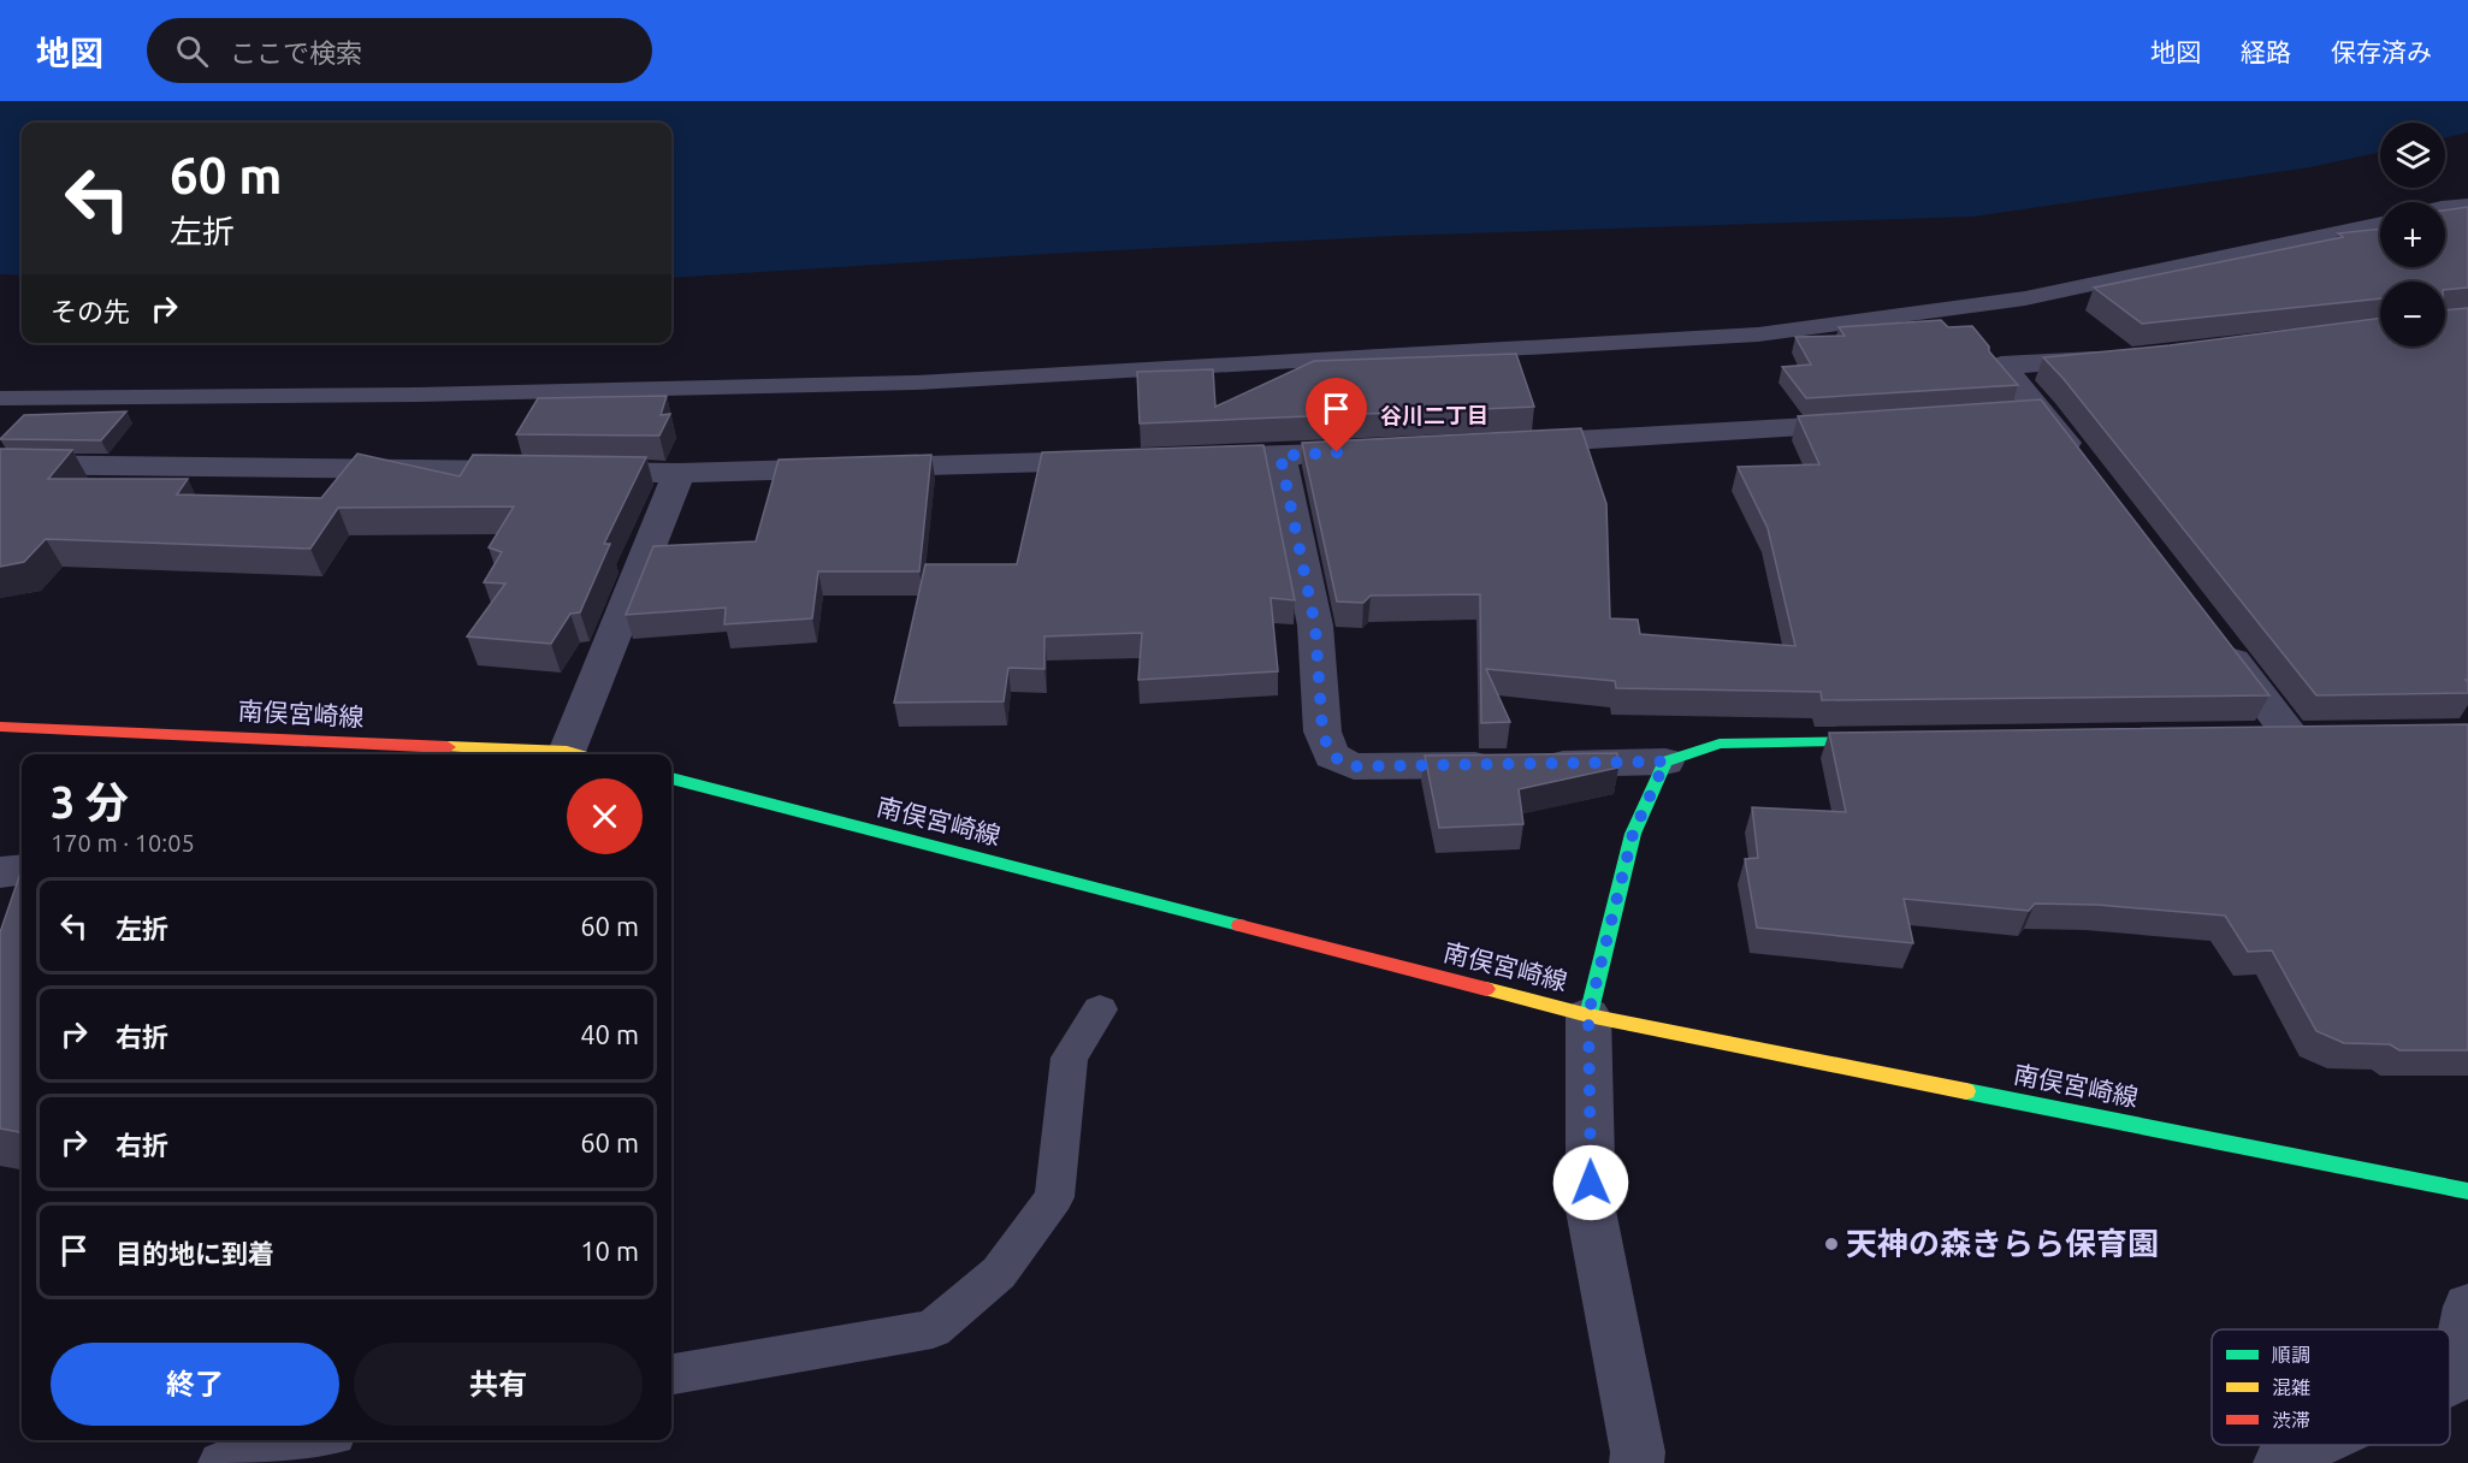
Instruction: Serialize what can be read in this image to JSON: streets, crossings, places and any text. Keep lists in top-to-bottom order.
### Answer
{
  "streets": {
    "main road": ["南俣宮崎線"]
  },
  "districts": ["谷川二丁目"],
  "places": ["天神の森きらら保育園"],
  "legend": ["順調", "混雑", "渋滞"],
  "page": {
    "header": "地図",
    "search": "ここで検索",
    "nav": ["地図", "経路", "保存済み"],
    "map_buttons": ["+", "−"],
    "turn": ["60 m", "左折"],
    "then": "その先",
    "heading": ["3 分", "170 m · 10:05"],
    "list": [
      {
        "name": "左折",
        "value": "60 m"
      },
      {
        "name": "右折",
        "value": "40 m"
      },
      {
        "name": "右折",
        "value": "60 m"
      },
      {
        "name": "目的地に到着",
        "value": "10 m"
      }
    ],
    "buttons": ["終了", "共有"]
  }
}
